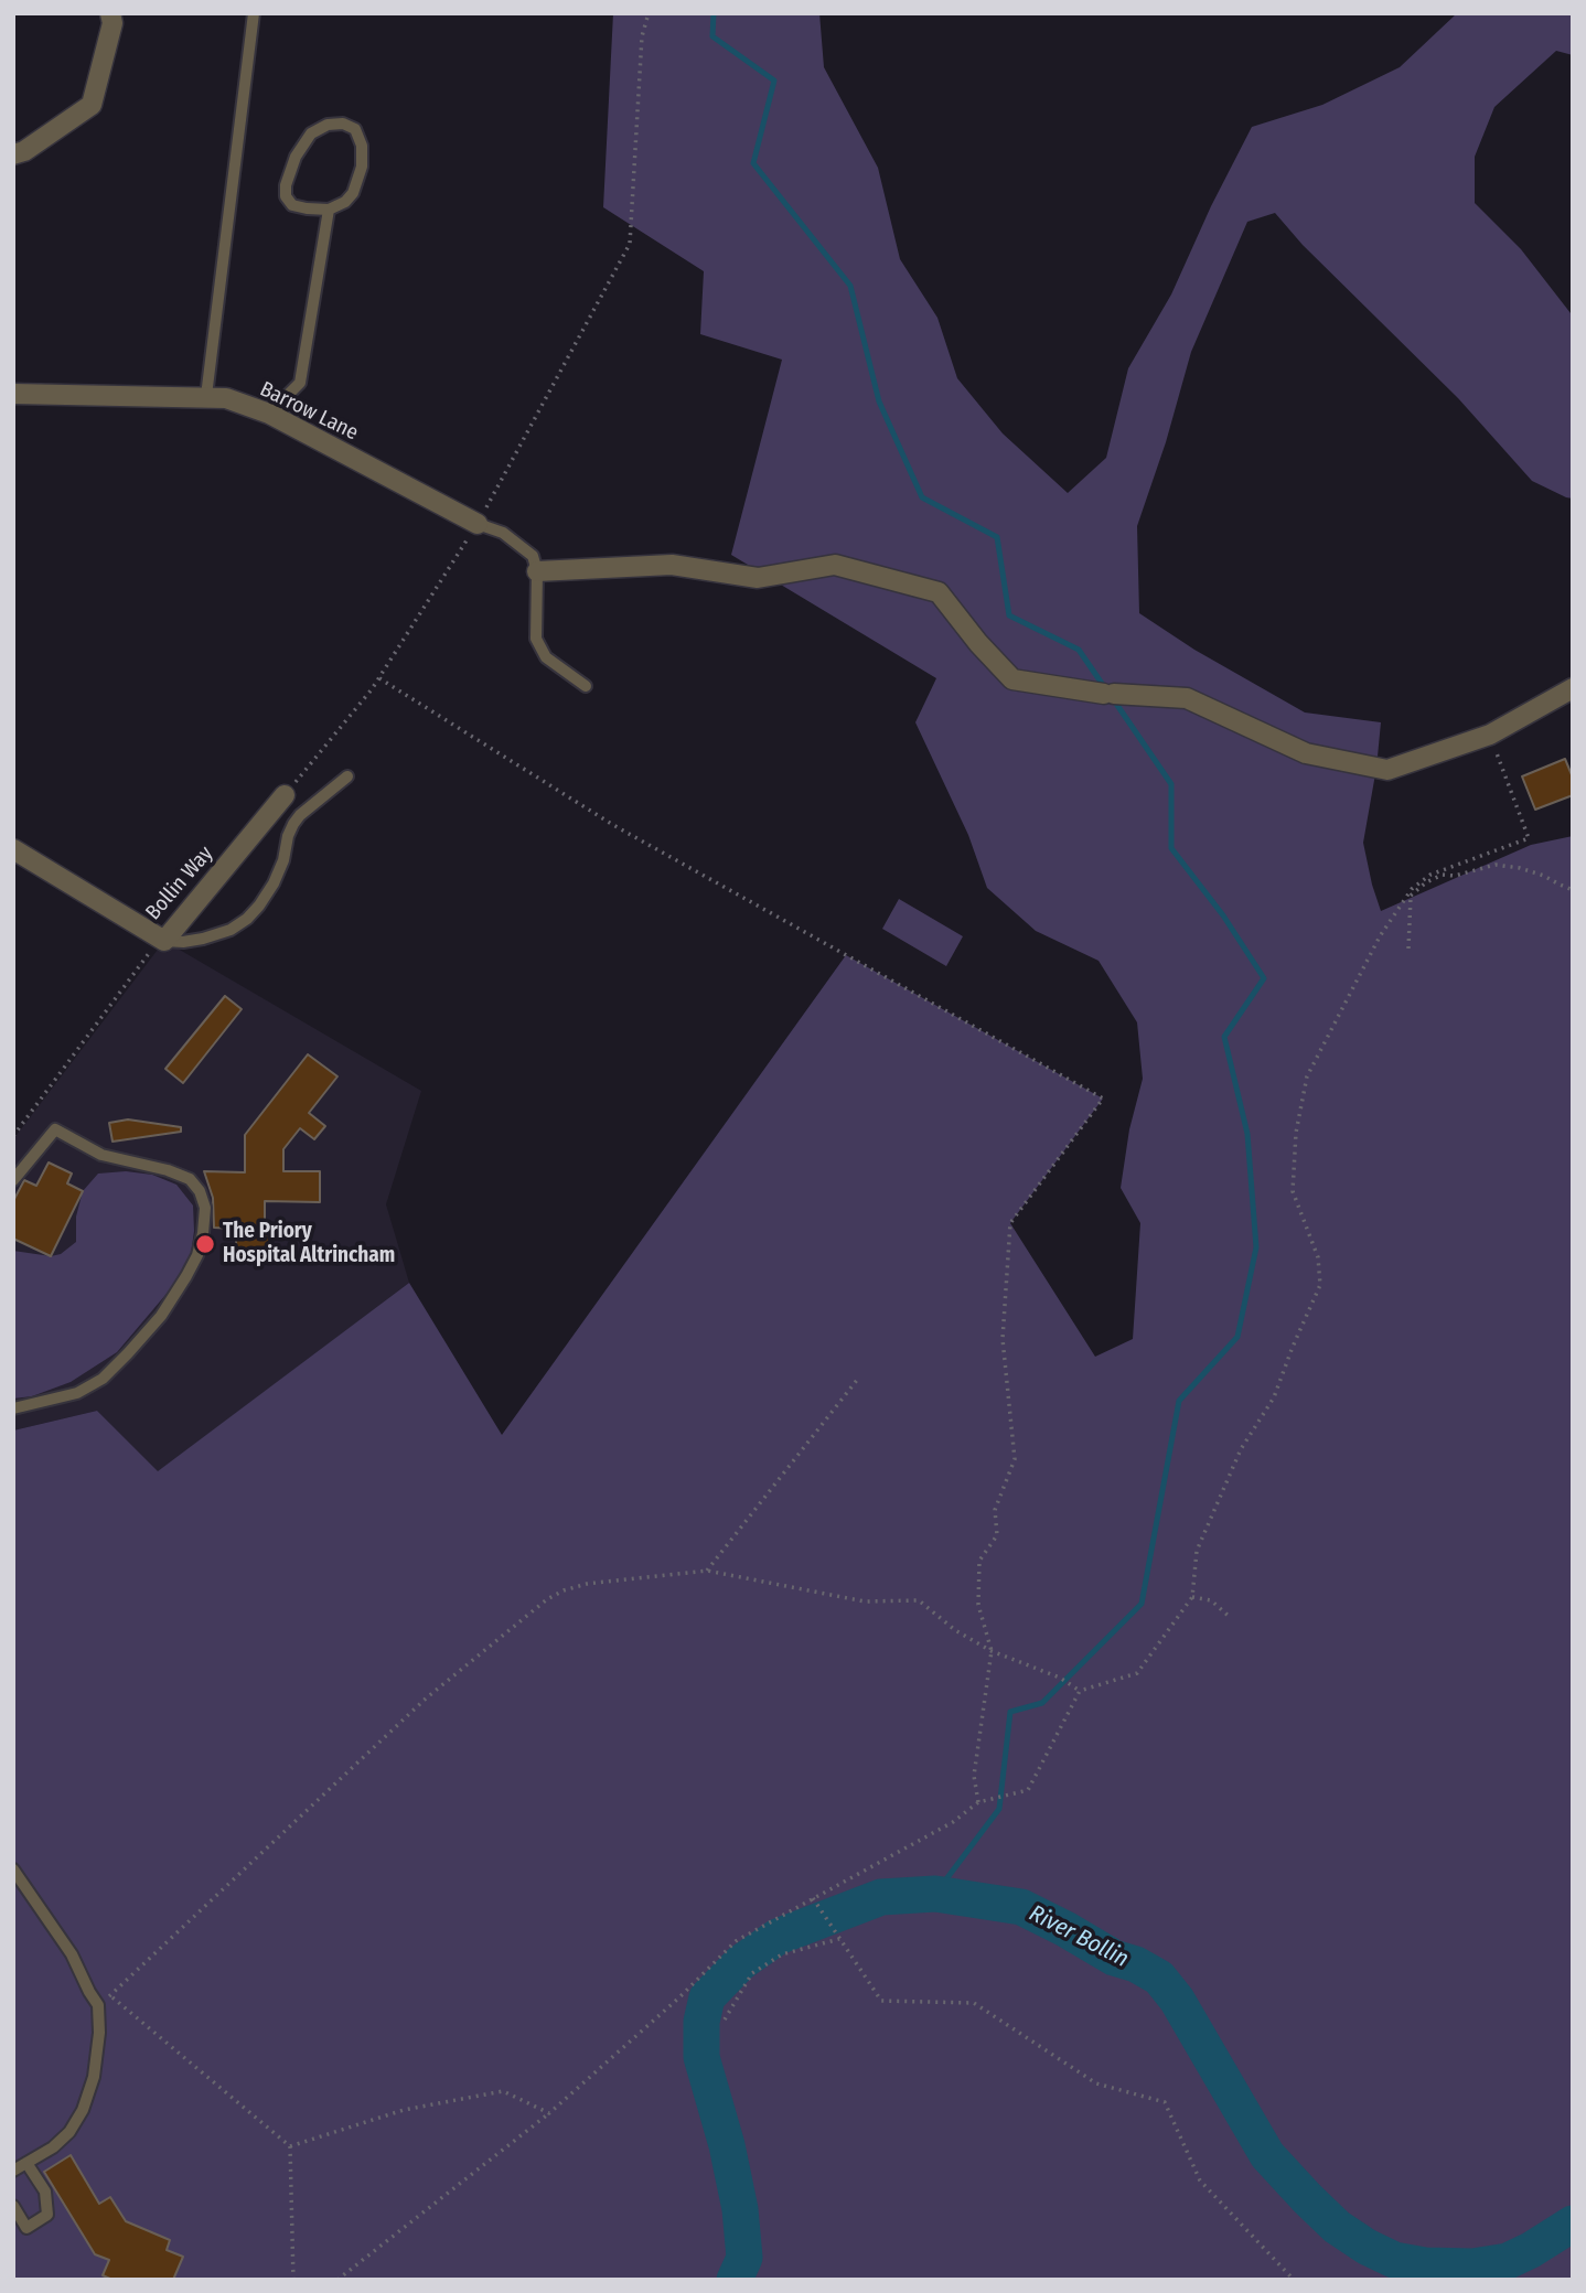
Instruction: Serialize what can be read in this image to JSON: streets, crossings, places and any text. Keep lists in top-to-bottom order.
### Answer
{
  "streets": {
    "street": ["Barrow Lane", "Bollin Way"]
  },
  "water": ["River Bollin"],
  "places": ["The Priory Hospital Altrincham"]
}
